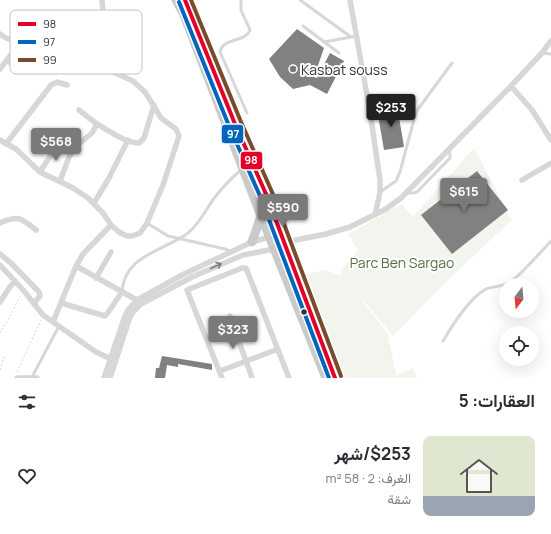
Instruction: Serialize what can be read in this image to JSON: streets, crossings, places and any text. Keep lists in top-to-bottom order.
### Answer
{
  "parks": ["Parc Ben Sargao"],
  "places": ["Kasbat souss"],
  "lines": ["transit line 98", "transit line 99", "transit line 97"],
  "legend": ["98", "97", "99"],
  "north": "bottom",
  "page": {
    "price": [
      "$253",
      "$568",
      "$615",
      "$590",
      "$323"
    ],
    "heading": "العقارات: 5",
    "list": [
      {
        "name": "$253/شهر",
        "note": "الغرف: 2 · 58 m² · شقة"
      }
    ]
  }
}
